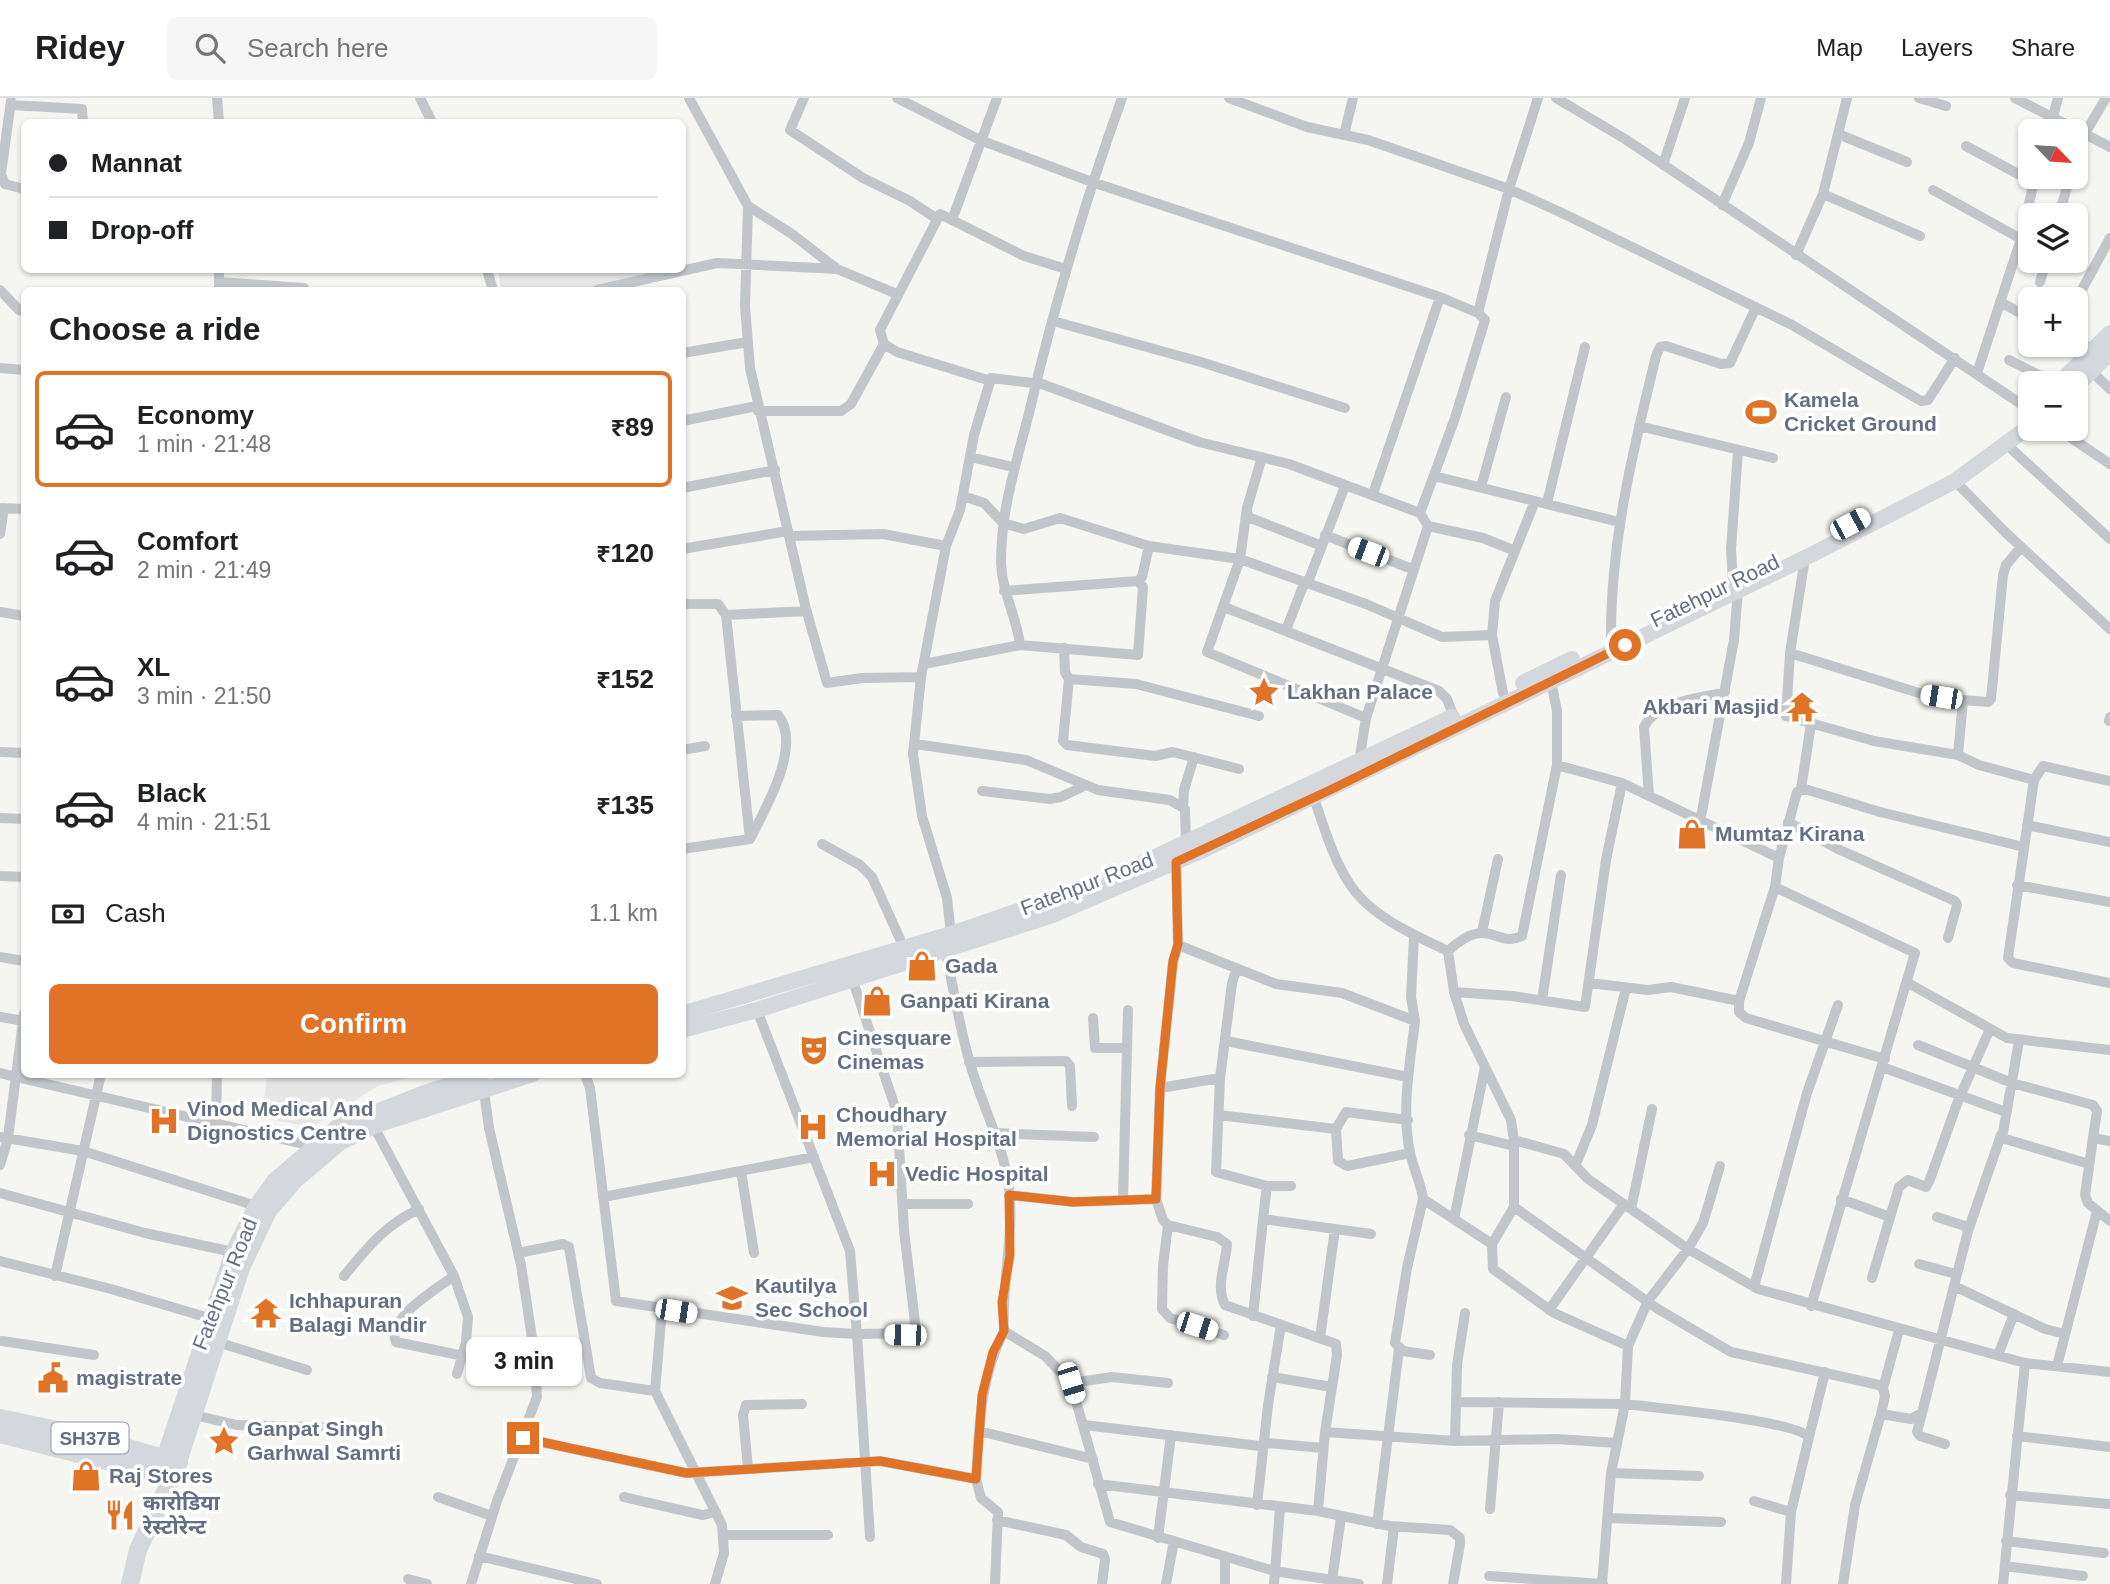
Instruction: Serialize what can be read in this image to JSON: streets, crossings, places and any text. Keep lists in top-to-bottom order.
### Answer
{
  "streets": {
    "main road": ["SH37B"],
    "street": ["Fatehpur Road"]
  },
  "crossings": [
    ["Fatehpur Road", "SH37B"]
  ],
  "places": {
    "sports": ["Kamela Cricket Ground"],
    "place": ["Lakhan Palace", "Ganpat Singh Garhwal Samrti"],
    "temple": ["Akbari Masjid", "Ichhapuran Balagi Mandir"],
    "shop": [
      "Mumtaz Kirana",
      "Gada",
      "Ganpati Kirana",
      "Raj Stores"
    ],
    "theatre": ["Cinesquare Cinemas"],
    "hospital": ["Vinod Medical And Dignostics Centre", "Choudhary Memorial Hospital", "Vedic Hospital"],
    "school or university": ["Kautilya Sec School"],
    "public building": ["magistrate"],
    "restaurant": ["कारोडिया रेस्टोरेन्ट"]
  },
  "north": "bottom right",
  "page": {
    "header": "Ridey",
    "search": "Search here",
    "nav": ["Map", "Layers", "Share"],
    "map_buttons": ["+", "−"],
    "banner": ["Mannat", "Drop-off"],
    "heading": "Choose a ride",
    "list": [
      {
        "name": "Economy",
        "note": "1 min · 21:48",
        "value": "₹89"
      },
      {
        "name": "Comfort",
        "note": "2 min · 21:49",
        "value": "₹120"
      },
      {
        "name": "XL",
        "note": "3 min · 21:50",
        "value": "₹152"
      },
      {
        "name": "Black",
        "note": "4 min · 21:51",
        "value": "₹135"
      }
    ],
    "pay": ["Cash", "1.1 km"],
    "buttons": "Confirm",
    "bubble": "3 min"
  }
}
